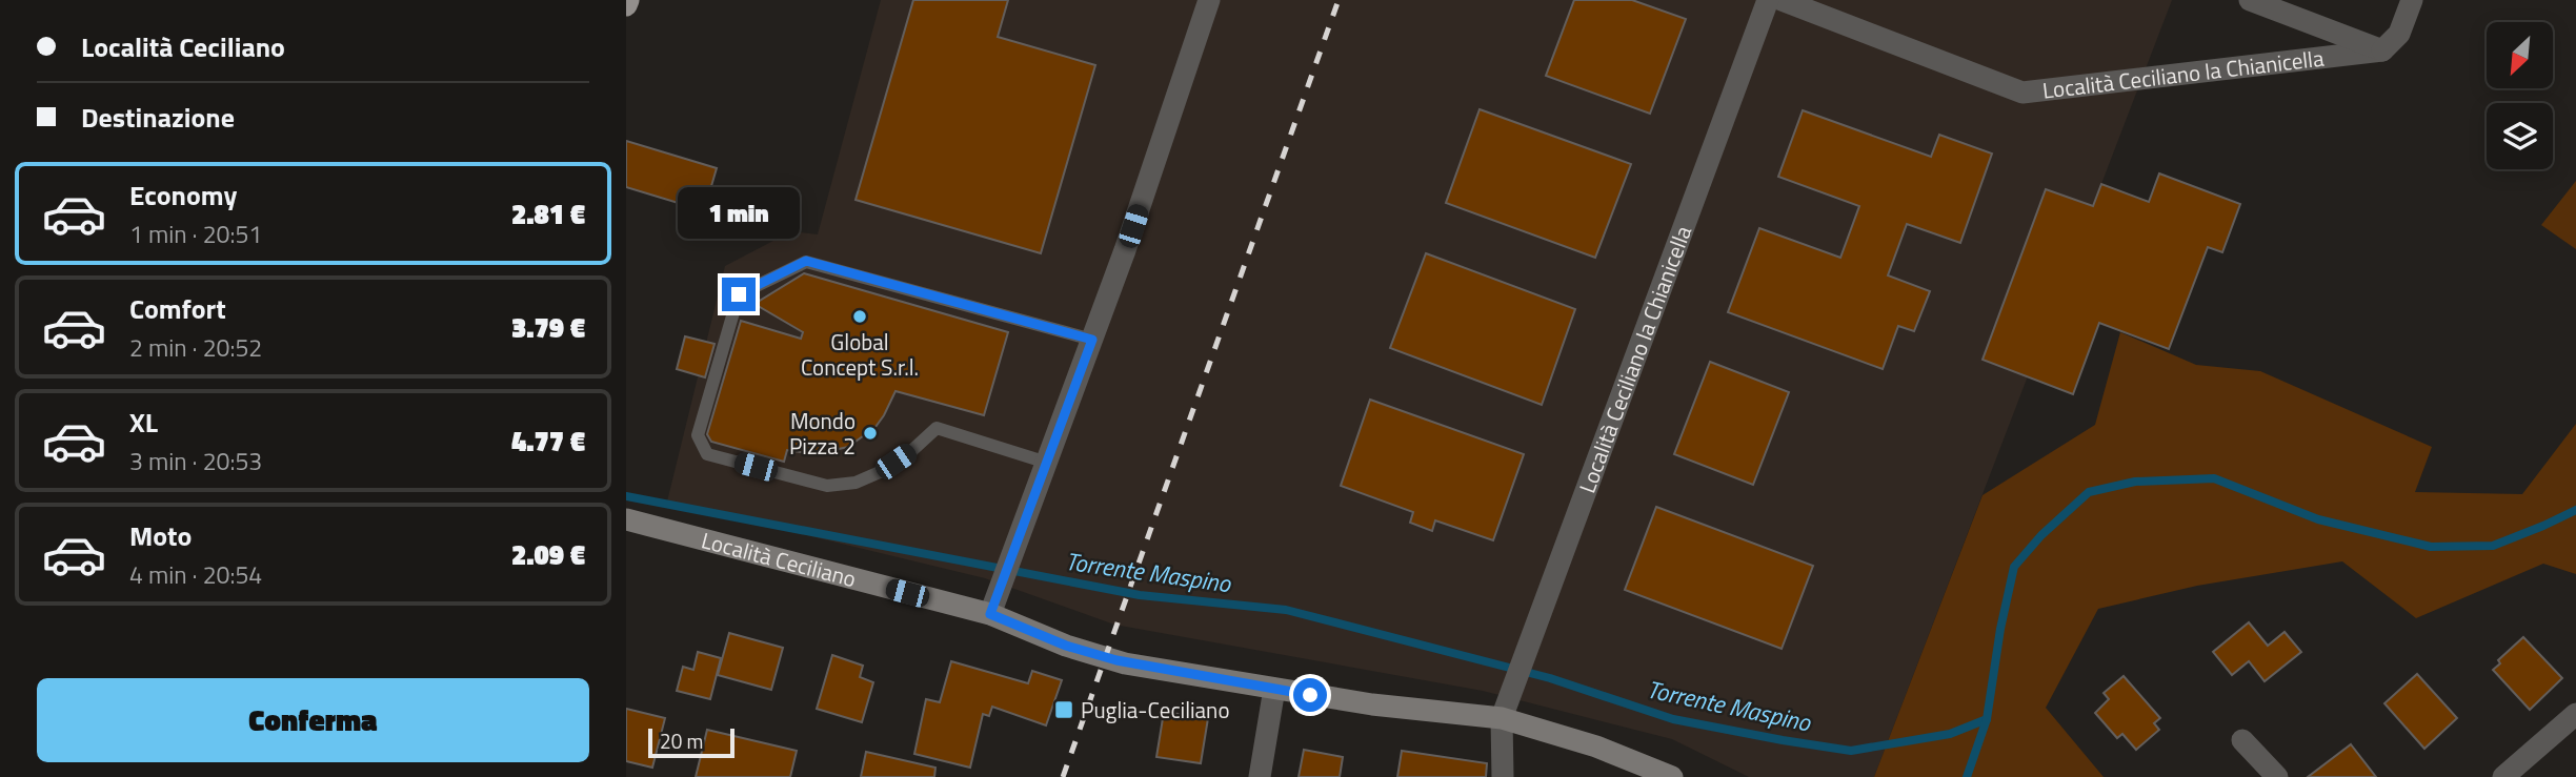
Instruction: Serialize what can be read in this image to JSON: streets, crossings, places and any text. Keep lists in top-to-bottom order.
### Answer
{
  "streets": {
    "street": ["Località Ceciliano la Chianicella", "Località Ceciliano"]
  },
  "crossings": [
    ["Località Ceciliano la Chianicella", "Località Ceciliano"]
  ],
  "water": ["Torrente Maspino"],
  "places": {
    "other": ["Global Concept S.r.l.", "Mondo Pizza 2"],
    "transit": ["Puglia-Ceciliano"]
  },
  "scale_bar": "20 m",
  "north": "bottom left",
  "page": {
    "banner": ["Località Ceciliano", "Destinazione"],
    "list": [
      {
        "name": "Economy",
        "note": "1 min · 20:51",
        "value": "2.81 €"
      },
      {
        "name": "Comfort",
        "note": "2 min · 20:52",
        "value": "3.79 €"
      },
      {
        "name": "XL",
        "note": "3 min · 20:53",
        "value": "4.77 €"
      },
      {
        "name": "Moto",
        "note": "4 min · 20:54",
        "value": "2.09 €"
      }
    ],
    "bubble": "1 min",
    "buttons": "Conferma",
    "scale": "20 m"
  }
}
